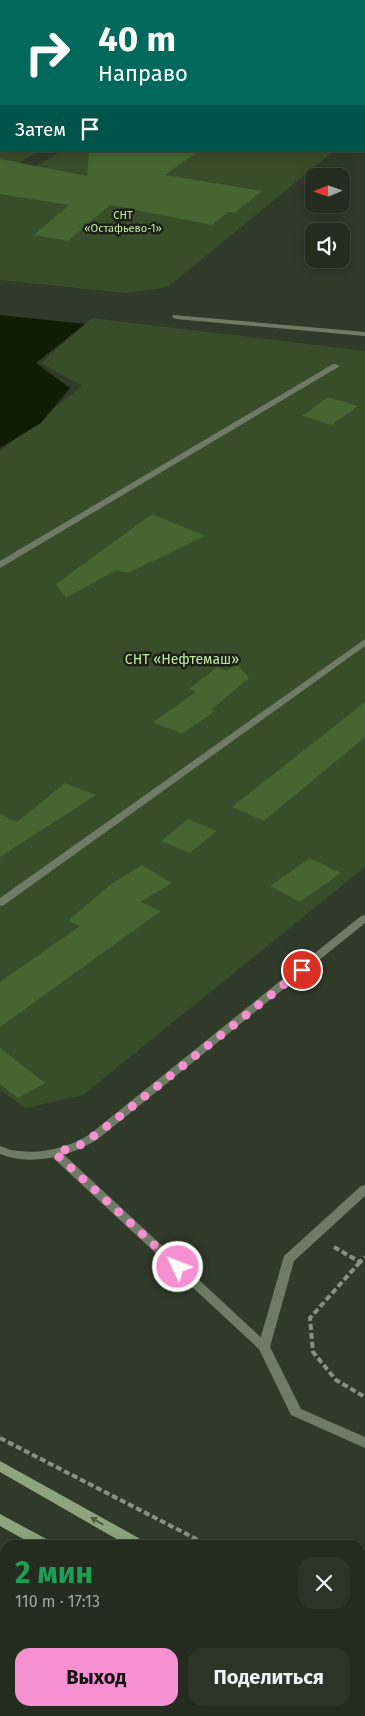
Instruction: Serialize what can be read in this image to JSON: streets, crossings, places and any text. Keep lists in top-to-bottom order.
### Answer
{
  "parks": ["СНТ «Остафьево-1»", "СНТ «Нефтемаш»"],
  "north": "left",
  "page": {
    "turn": ["40 m", "Направо"],
    "then": "Затем",
    "heading": ["2 мин", "110 m · 17:13"],
    "buttons": ["Выход", "Поделиться"]
  }
}
